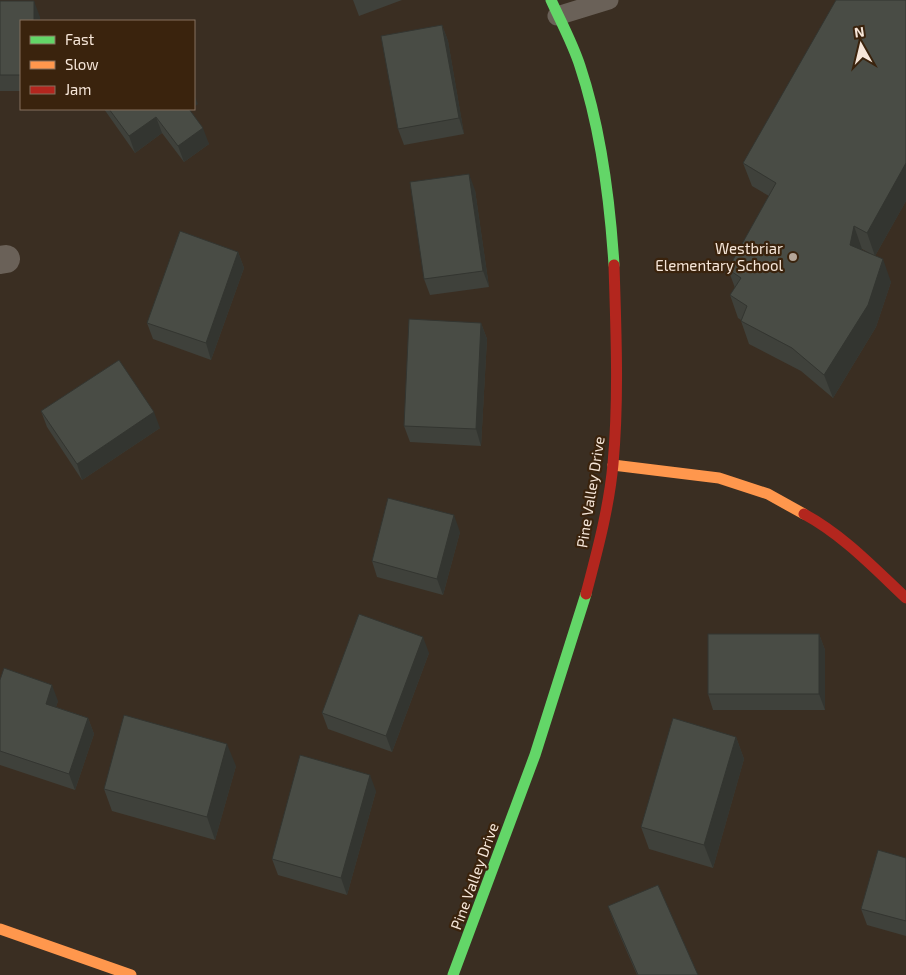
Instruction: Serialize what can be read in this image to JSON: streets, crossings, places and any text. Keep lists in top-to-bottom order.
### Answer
{
  "streets": {
    "street": ["Pine Valley Drive"]
  },
  "places": ["Westbriar Elementary School"],
  "legend": ["Fast", "Slow", "Jam"],
  "north": "top"
}
